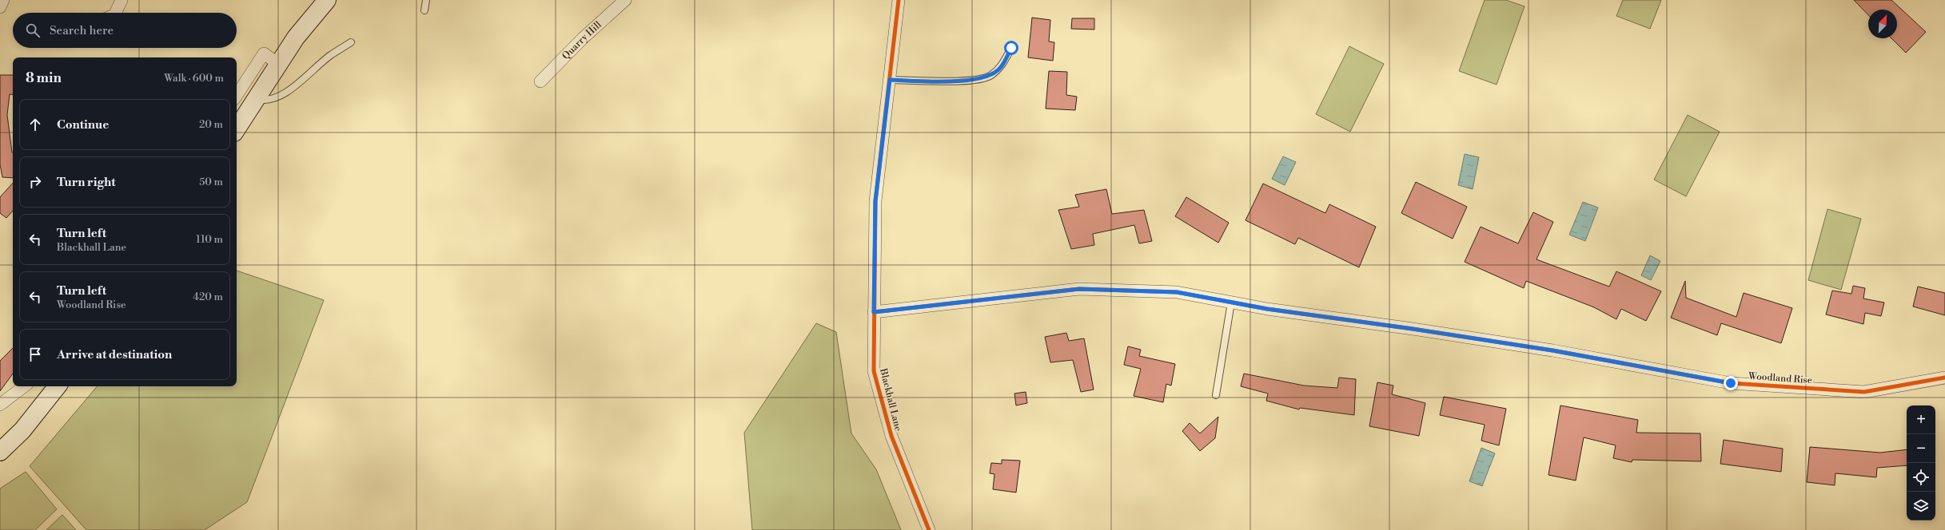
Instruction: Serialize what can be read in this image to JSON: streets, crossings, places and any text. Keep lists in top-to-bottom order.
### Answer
{
  "streets": {
    "street": ["Quarry Hill", "Woodland Rise", "Blackhall Lane"]
  },
  "crossings": [
    ["Woodland Rise", "Blackhall Lane"]
  ],
  "north": "top right",
  "page": {
    "search": "Search here",
    "heading": ["8 min", "Walk · 600 m"],
    "list": [
      ["Continue", "20 m"],
      ["Turn right", "50 m"],
      ["Turn left", "Blackhall Lane", "110 m"],
      ["Turn left", "Woodland Rise", "420 m"],
      "Arrive at destination"
    ],
    "map_buttons": ["+", "−"]
  }
}
